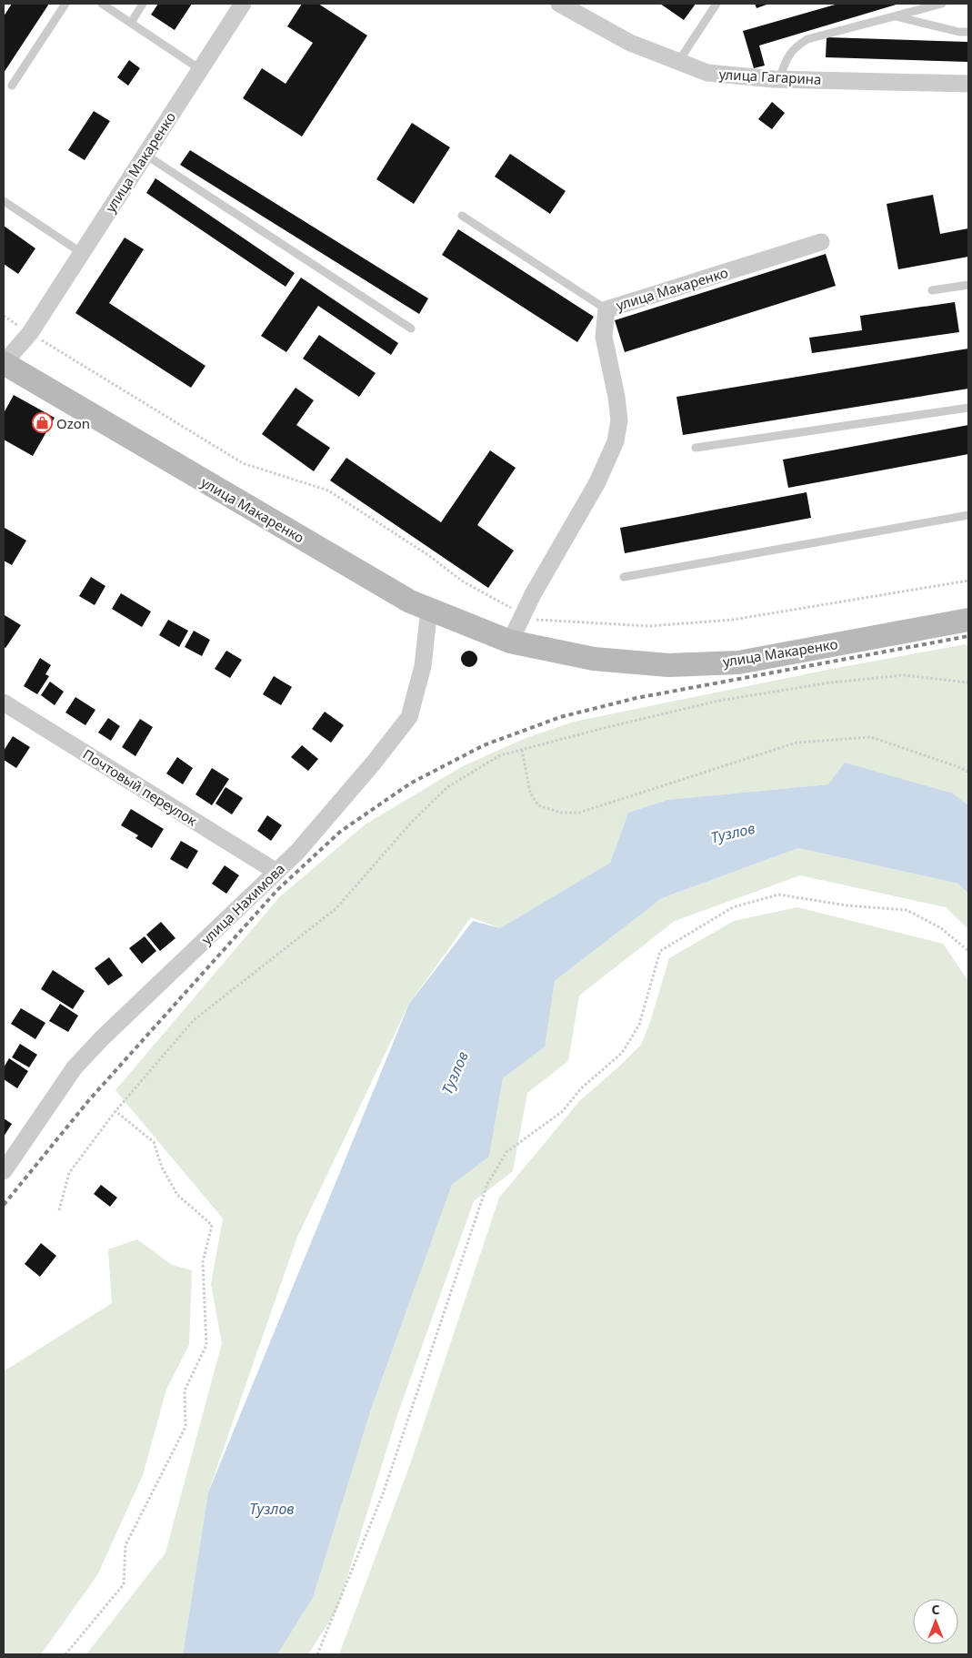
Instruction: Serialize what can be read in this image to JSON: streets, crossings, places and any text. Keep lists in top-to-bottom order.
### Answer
{
  "streets": {
    "main road": ["улица Макаренко"],
    "street": ["улица Гагарина", "Почтовый переулок", "улица Нахимова"]
  },
  "crossings": [
    ["улица Макаренко", "улица Нахимова"],
    ["Почтовый переулок", "улица Нахимова"]
  ],
  "water": ["Тузлов"],
  "places": {
    "shop": ["Ozon"]
  },
  "north": "top"
}
